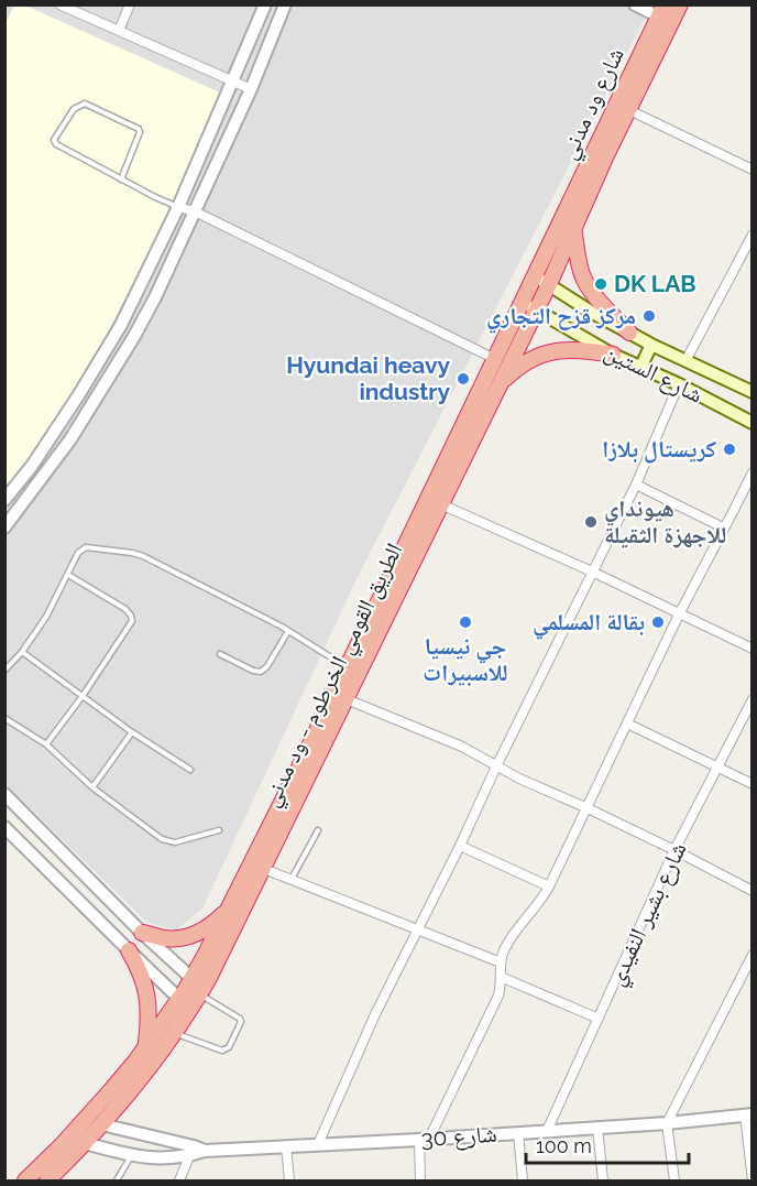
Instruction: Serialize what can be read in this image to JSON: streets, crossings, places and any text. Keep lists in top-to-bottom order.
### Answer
{
  "streets": {
    "highway": ["شارع ود مدني", "الطريق القومي الخرطوم - ود مدني"],
    "main road": ["شارع الستين"],
    "street": ["شارع بشير النفيدي", "شارع 30"]
  },
  "crossings": [
    ["شارع ود مدني", "الطريق القومي الخرطوم - ود مدني"],
    ["شارع الستين", "الطريق القومي الخرطوم - ود مدني"],
    ["الطريق القومي الخرطوم - ود مدني", "شارع 30"],
    ["شارع بشير النفيدي", "شارع 30"]
  ],
  "places": [
    "DK LAB",
    "مركز قزح التجاري",
    "Hyundai heavy industry",
    "كريستال بلازا",
    "هيونداي للاجهزة الثقيلة",
    "جي نيسيا للاسبيرات",
    "بقالة المسلمي"
  ],
  "scale_bar": "100 m"
}
